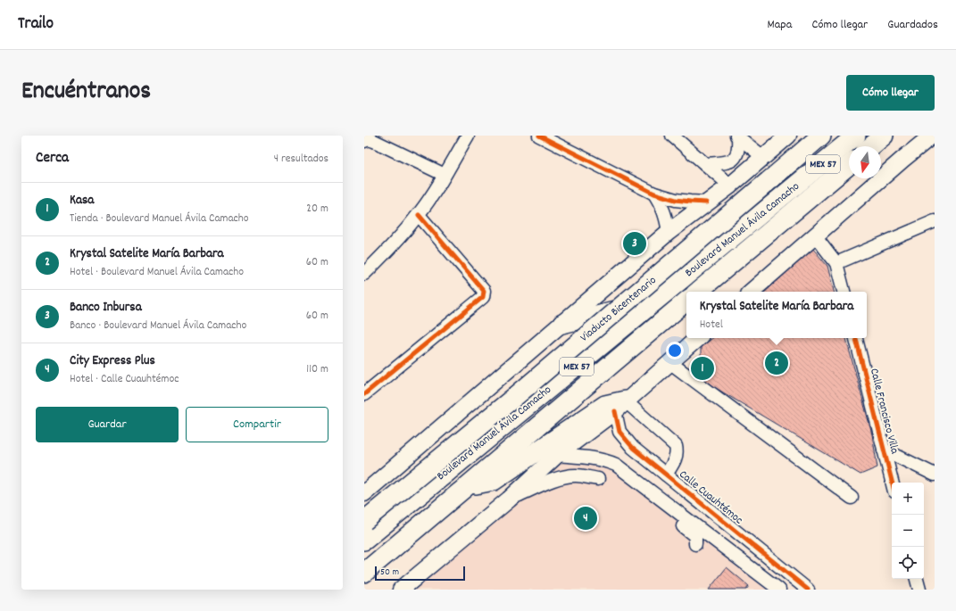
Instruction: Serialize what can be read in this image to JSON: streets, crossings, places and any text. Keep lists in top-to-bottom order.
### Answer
{
  "streets": {
    "highway": ["MEX 57", "Boulevard Manuel Ávila Camacho", "Viaducto Bicentenario"],
    "street": ["Calle Francisco Villa", "Calle Cuauhtémoc"]
  },
  "scale_bar": "50 m",
  "north": "bottom",
  "page": {
    "header": "Trailo",
    "nav": ["Mapa", "Cómo llegar", "Guardados"],
    "title": "Encuéntranos",
    "buttons": [
      "Cómo llegar",
      ["Guardar", "Compartir"]
    ],
    "heading": ["Cerca", "4 resultados"],
    "list": [
      {
        "mark": "1",
        "name": "Kasa",
        "note": "Tienda · Boulevard Manuel Ávila Camacho",
        "value": "20 m"
      },
      {
        "mark": "2",
        "name": "Krystal Satelite María Barbara",
        "note": "Hotel · Boulevard Manuel Ávila Camacho",
        "value": "60 m"
      },
      {
        "mark": "3",
        "name": "Banco Inbursa",
        "note": "Banco · Boulevard Manuel Ávila Camacho",
        "value": "60 m"
      },
      {
        "mark": "4",
        "name": "City Express Plus",
        "note": "Hotel · Calle Cuauhtémoc",
        "value": "110 m"
      }
    ],
    "pins": [
      "3",
      "2",
      "1",
      "4"
    ],
    "popup": ["Krystal Satelite María Barbara", "Hotel"],
    "map_buttons": ["+", "−"],
    "scale": "50 m"
  }
}
